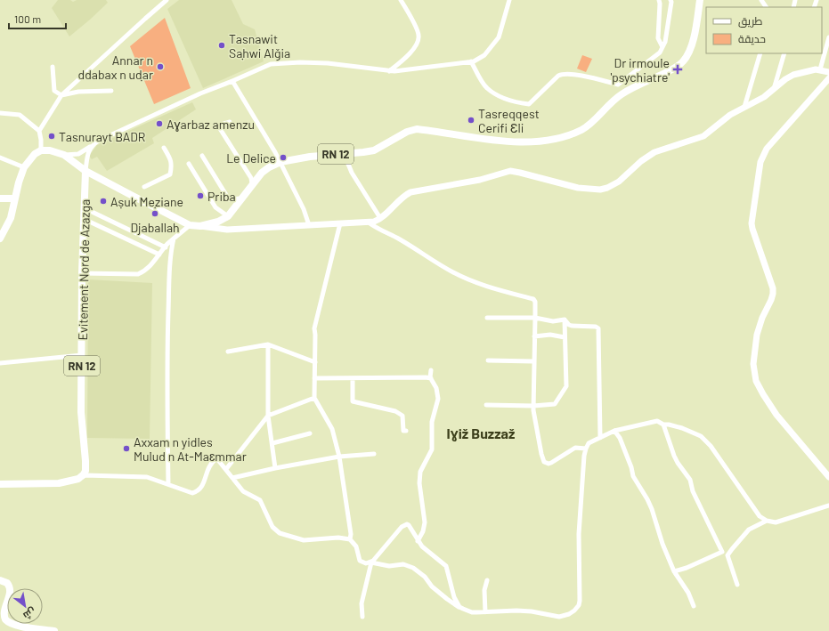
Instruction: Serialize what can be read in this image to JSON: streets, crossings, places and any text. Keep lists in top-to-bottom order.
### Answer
{
  "streets": {
    "main road": ["RN 12", "Evitement Nord de Azazga"]
  },
  "districts": ["Iɣiž Buzzaž"],
  "places": {
    "other": [
      "Tasnawit Saḥwi Alǧia",
      "Annar n ddabax n uḍar",
      "Tasreqqest Cerifi Ɛli",
      "Aɣarbaz amenzu",
      "Tasnurayt BADR",
      "Le Delice",
      "Priba",
      "Aṣuk Meẓiane",
      "Djaballah",
      "Axxam n yidles Mulud n At-Maɛmmar"
    ],
    "health": ["Dr irmoule 'psychiatre'"]
  },
  "legend": ["طريق", "حديقة"],
  "scale_bar": "100 m",
  "north": "bottom right"
}
